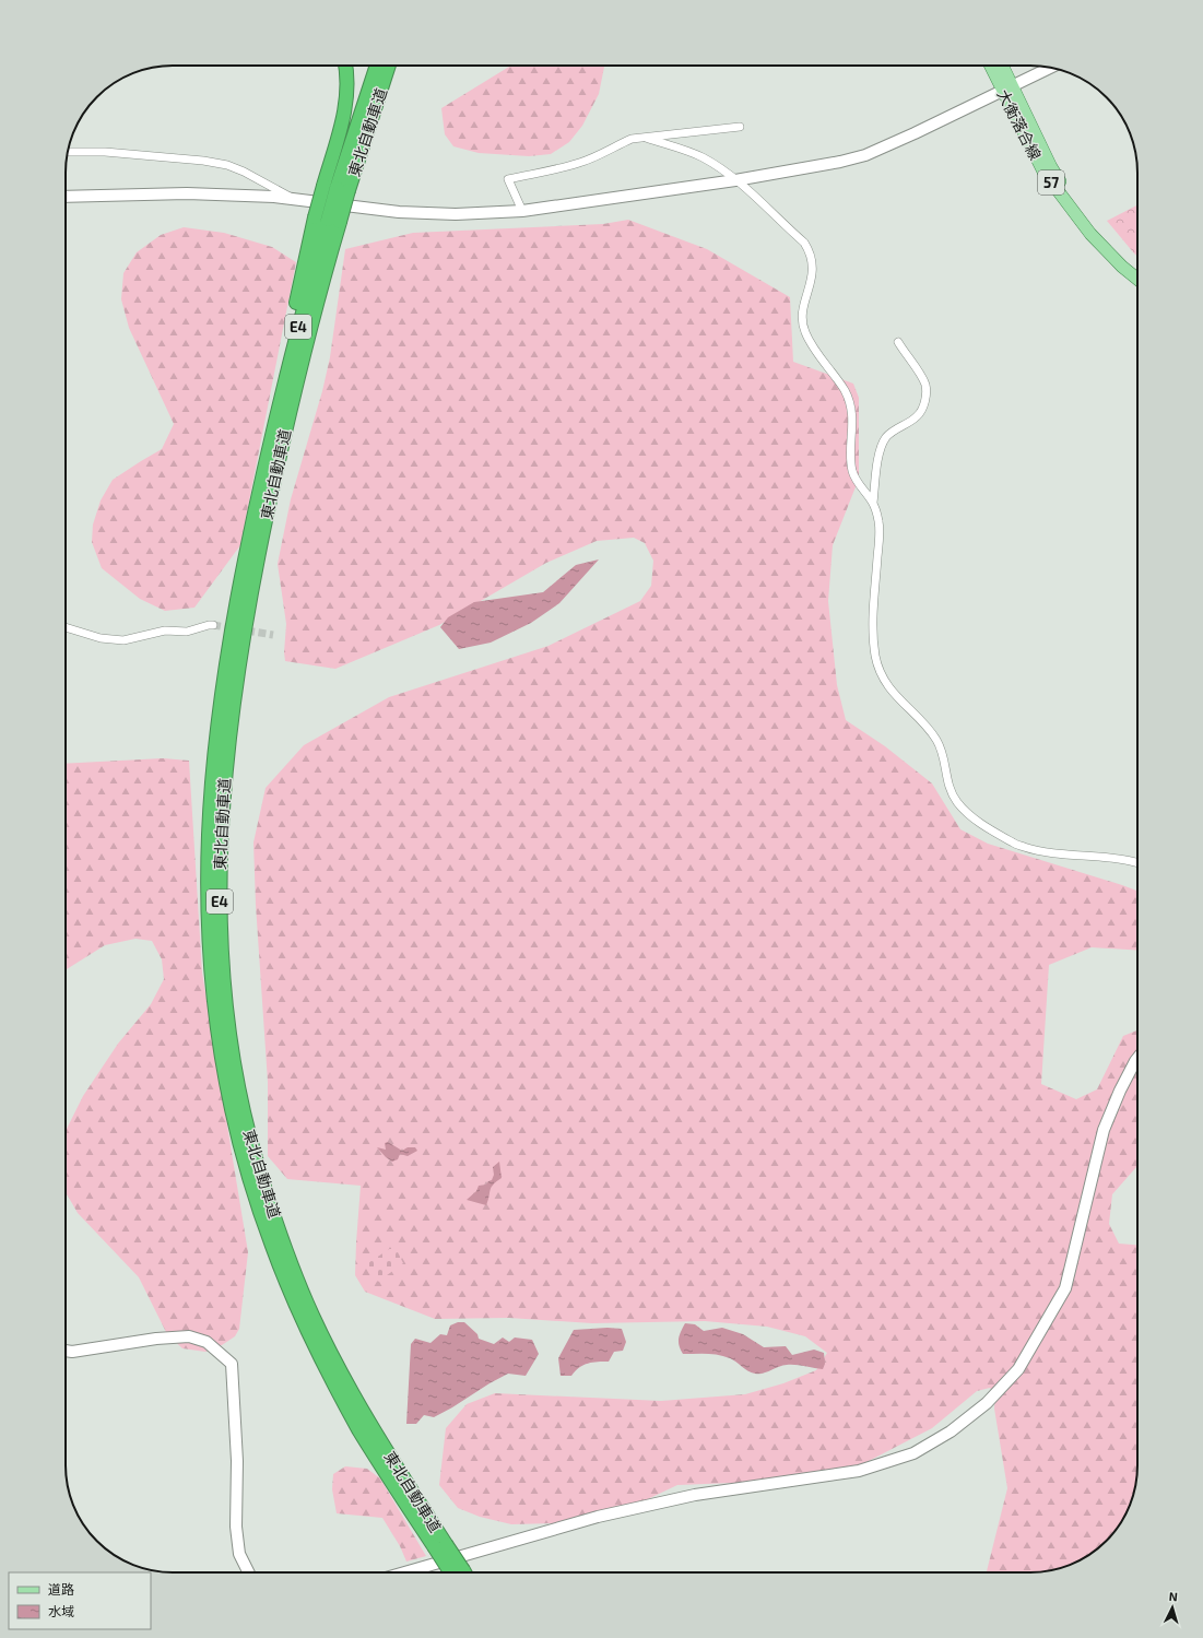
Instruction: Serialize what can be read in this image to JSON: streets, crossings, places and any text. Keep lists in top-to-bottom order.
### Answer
{
  "streets": {
    "highway": ["東北自動車道", "E4"],
    "main road": ["大衡落合線", "57"]
  },
  "legend": ["道路", "水域"],
  "north": "top"
}
